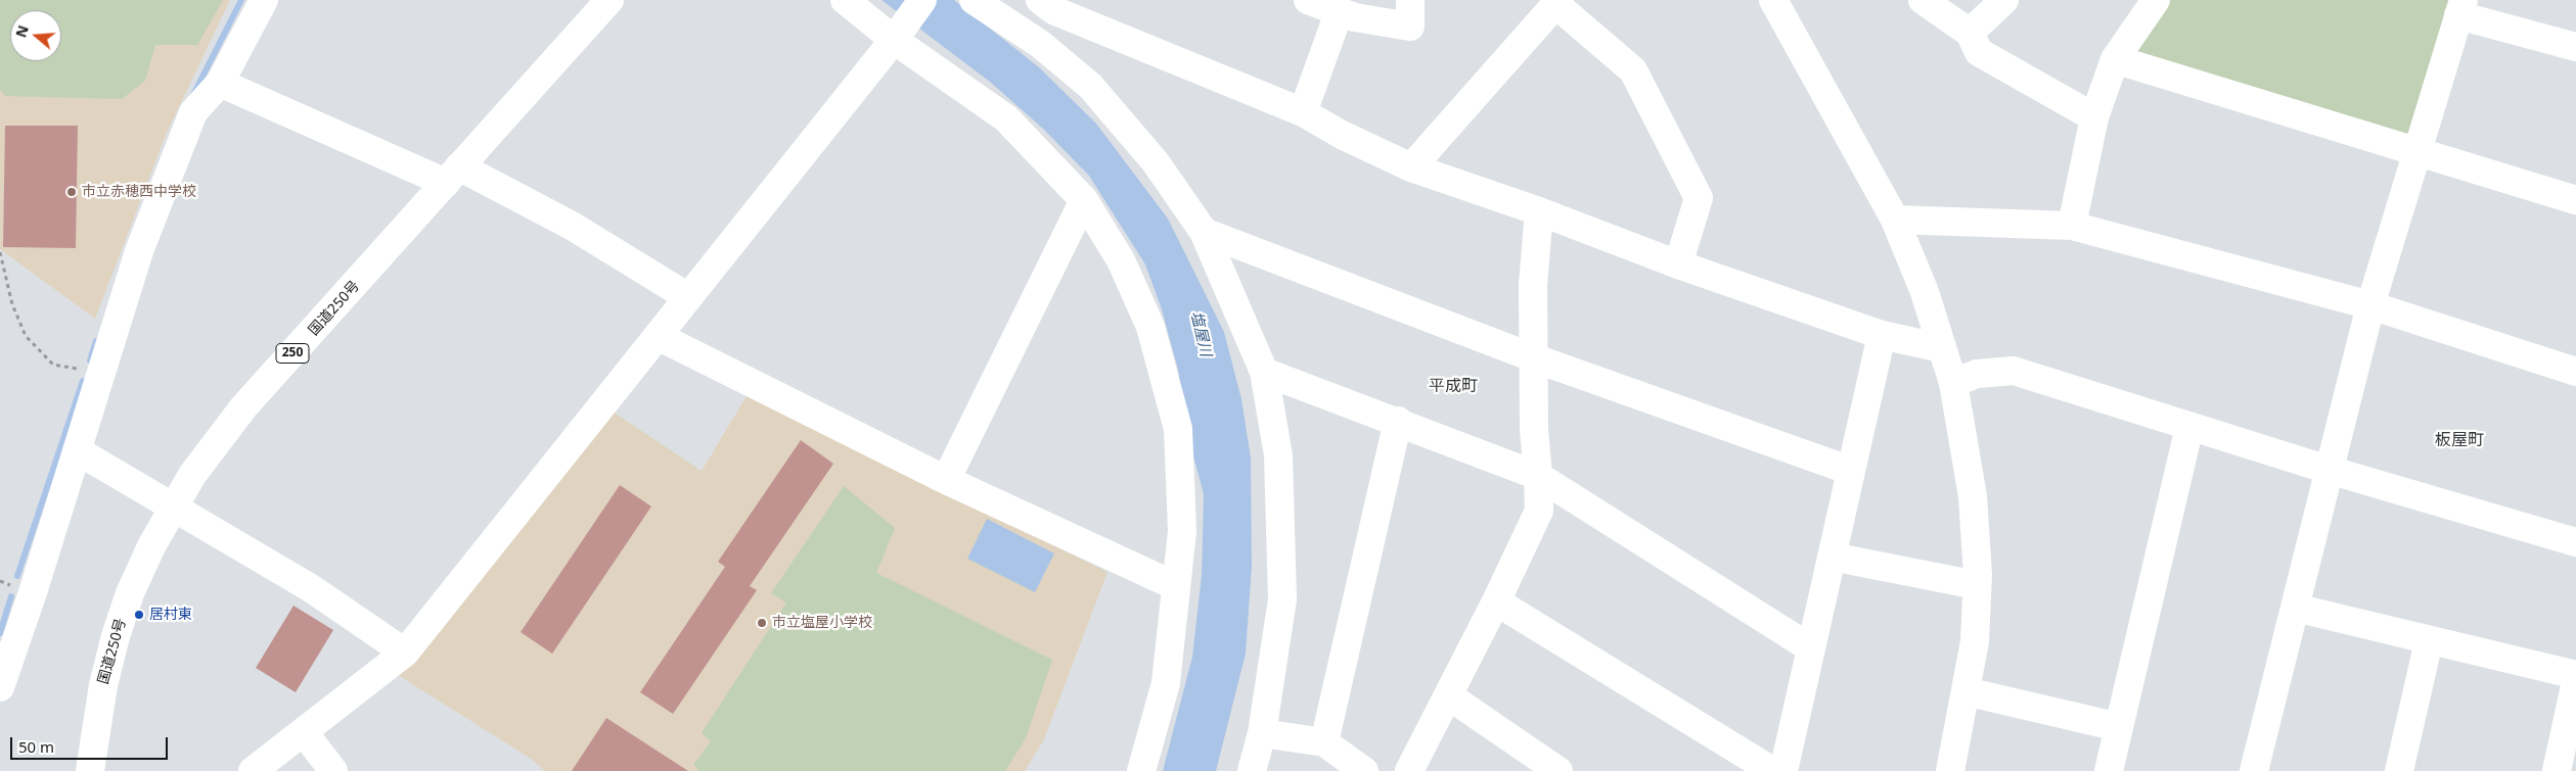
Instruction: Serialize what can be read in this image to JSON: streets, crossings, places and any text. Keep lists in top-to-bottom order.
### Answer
{
  "streets": {
    "main road": ["国道250号", "250"]
  },
  "districts": ["平成町", "板屋町"],
  "water": ["塩屋川"],
  "places": ["市立赤穂西中学校", "居村東", "市立塩屋小学校"],
  "scale_bar": "50 m",
  "north": "left"
}
